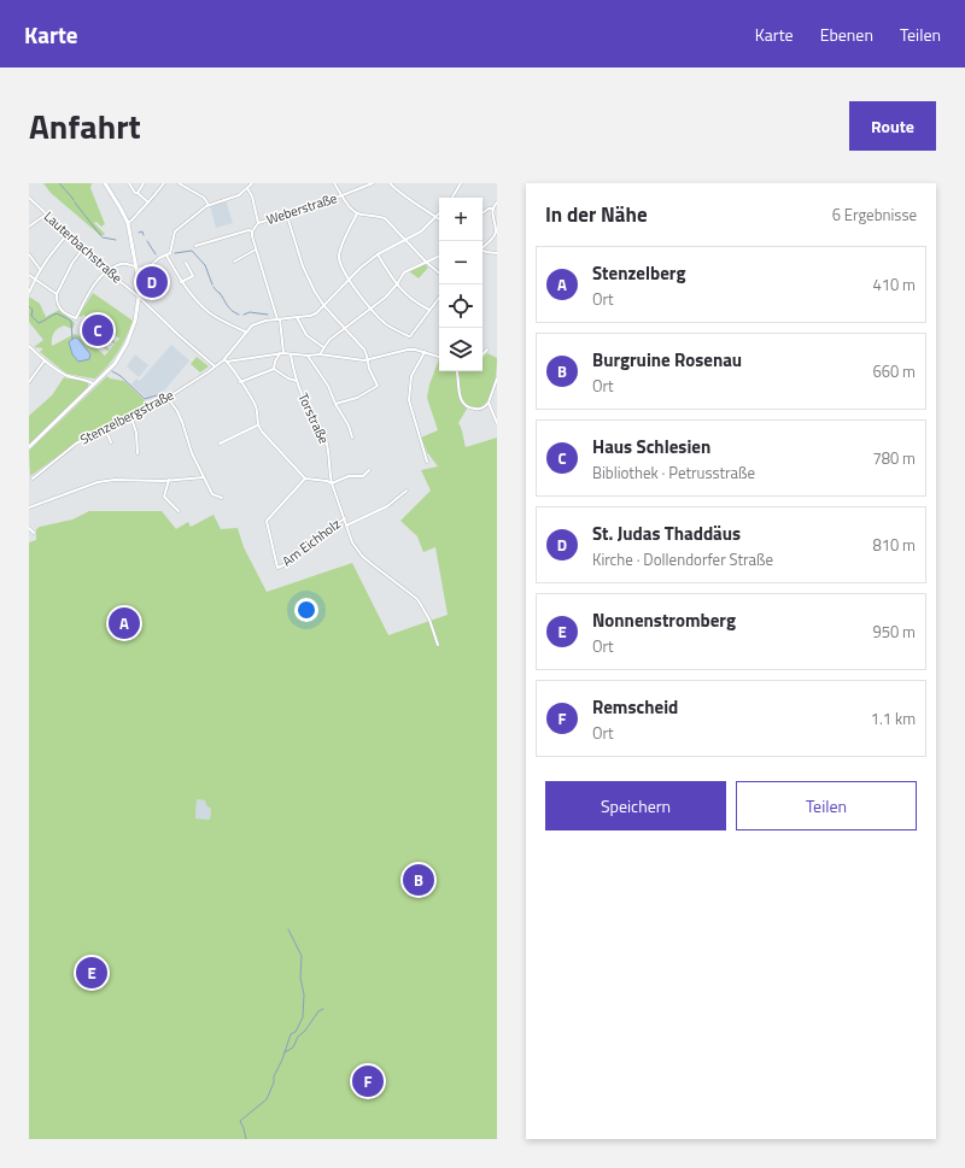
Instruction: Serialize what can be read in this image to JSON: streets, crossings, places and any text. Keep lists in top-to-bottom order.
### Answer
{
  "streets": {
    "street": [
      "Weberstraße",
      "Lauterbachstraße",
      "Stenzelbergstraße",
      "Torstraße",
      "Am Eichholz"
    ]
  },
  "crossings": [
    ["Lauterbachstraße", "Stenzelbergstraße"],
    ["Torstraße", "Am Eichholz"]
  ],
  "page": {
    "header": "Karte",
    "nav": ["Karte", "Ebenen", "Teilen"],
    "title": "Anfahrt",
    "buttons": [
      "Route",
      ["Speichern", "Teilen"]
    ],
    "heading": ["In der Nähe", "6 Ergebnisse"],
    "map_buttons": ["+", "−"],
    "list": [
      {
        "mark": "A",
        "name": "Stenzelberg",
        "note": "Ort",
        "value": "410 m"
      },
      {
        "mark": "B",
        "name": "Burgruine Rosenau",
        "note": "Ort",
        "value": "660 m"
      },
      {
        "mark": "C",
        "name": "Haus Schlesien",
        "note": "Bibliothek · Petrusstraße",
        "value": "780 m"
      },
      {
        "mark": "D",
        "name": "St. Judas Thaddäus",
        "note": "Kirche · Dollendorfer Straße",
        "value": "810 m"
      },
      {
        "mark": "E",
        "name": "Nonnenstromberg",
        "note": "Ort",
        "value": "950 m"
      },
      {
        "mark": "F",
        "name": "Remscheid",
        "note": "Ort",
        "value": "1.1 km"
      }
    ],
    "pins": [
      "D",
      "C",
      "A",
      "B",
      "E",
      "F"
    ]
  }
}
